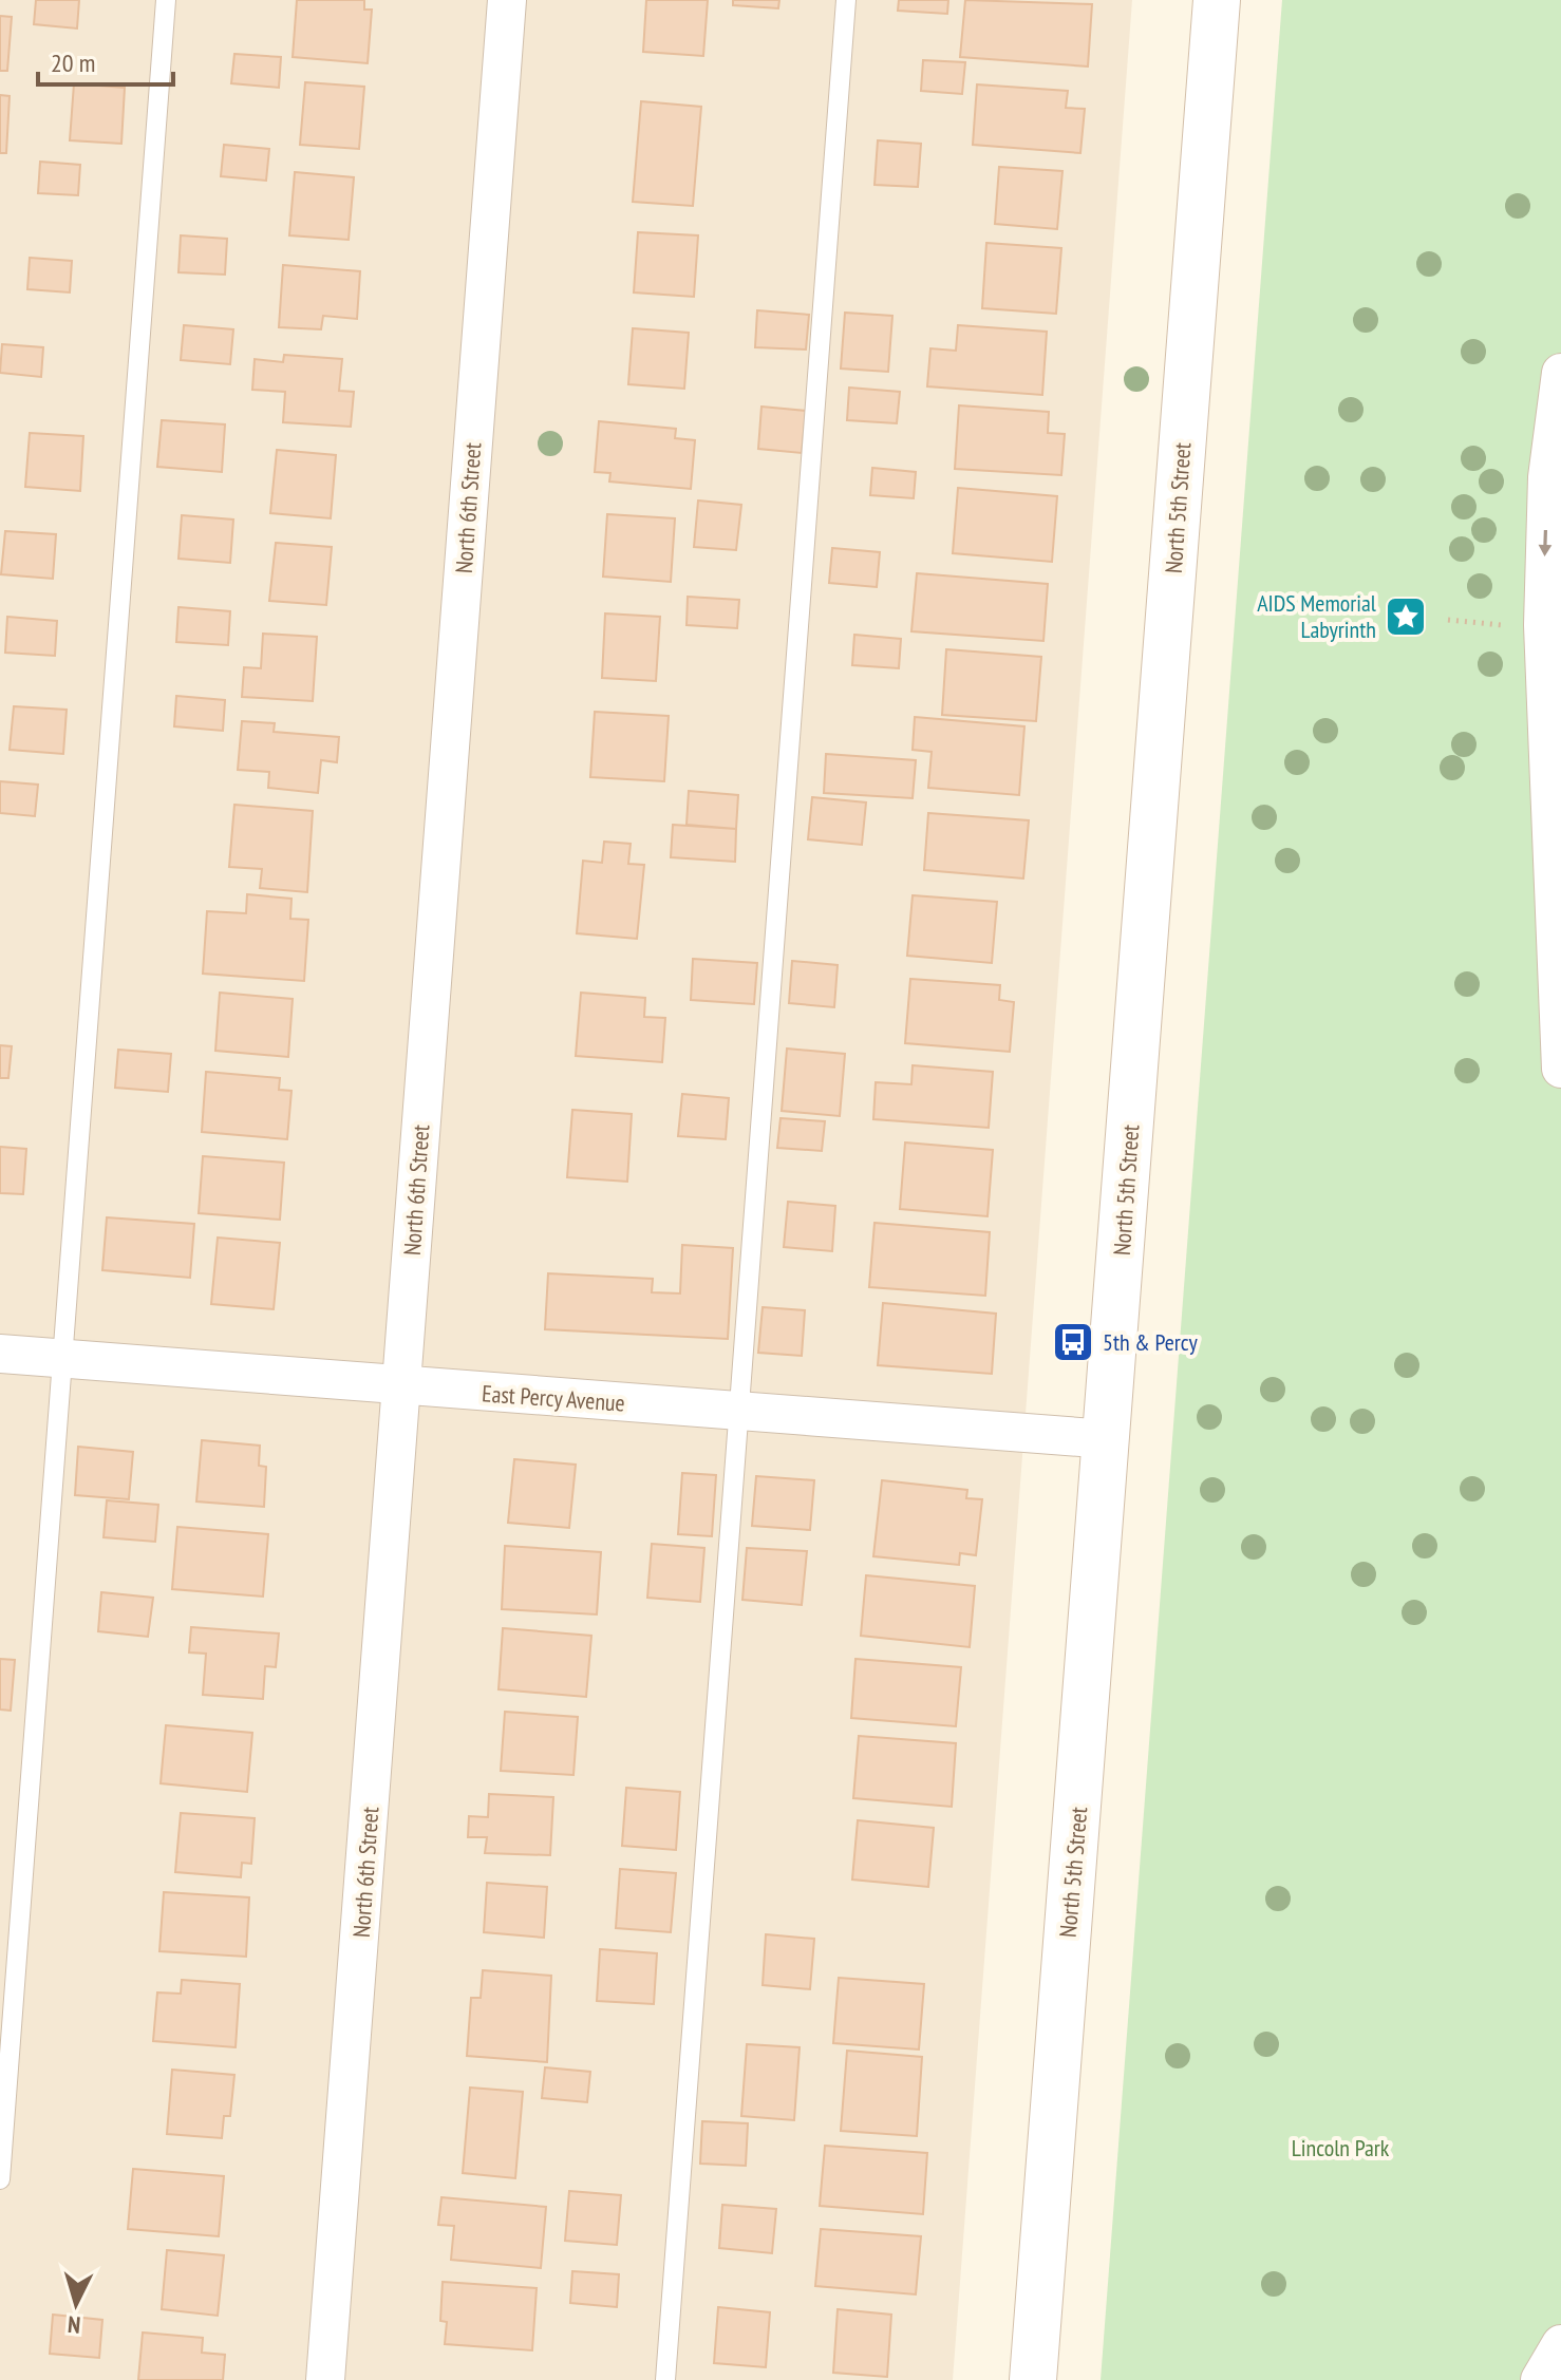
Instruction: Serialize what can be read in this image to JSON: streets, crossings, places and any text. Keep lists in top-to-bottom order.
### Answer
{
  "streets": {
    "main road": ["North 5th Street"],
    "street": ["North 6th Street", "East Percy Avenue"]
  },
  "crossings": [
    ["North 6th Street", "East Percy Avenue"],
    ["North 5th Street", "East Percy Avenue"]
  ],
  "parks": ["Lincoln Park"],
  "places": {
    "place": ["AIDS Memorial Labyrinth"],
    "bus stop": ["5th & Percy"]
  },
  "scale_bar": "20 m",
  "north": "bottom"
}
